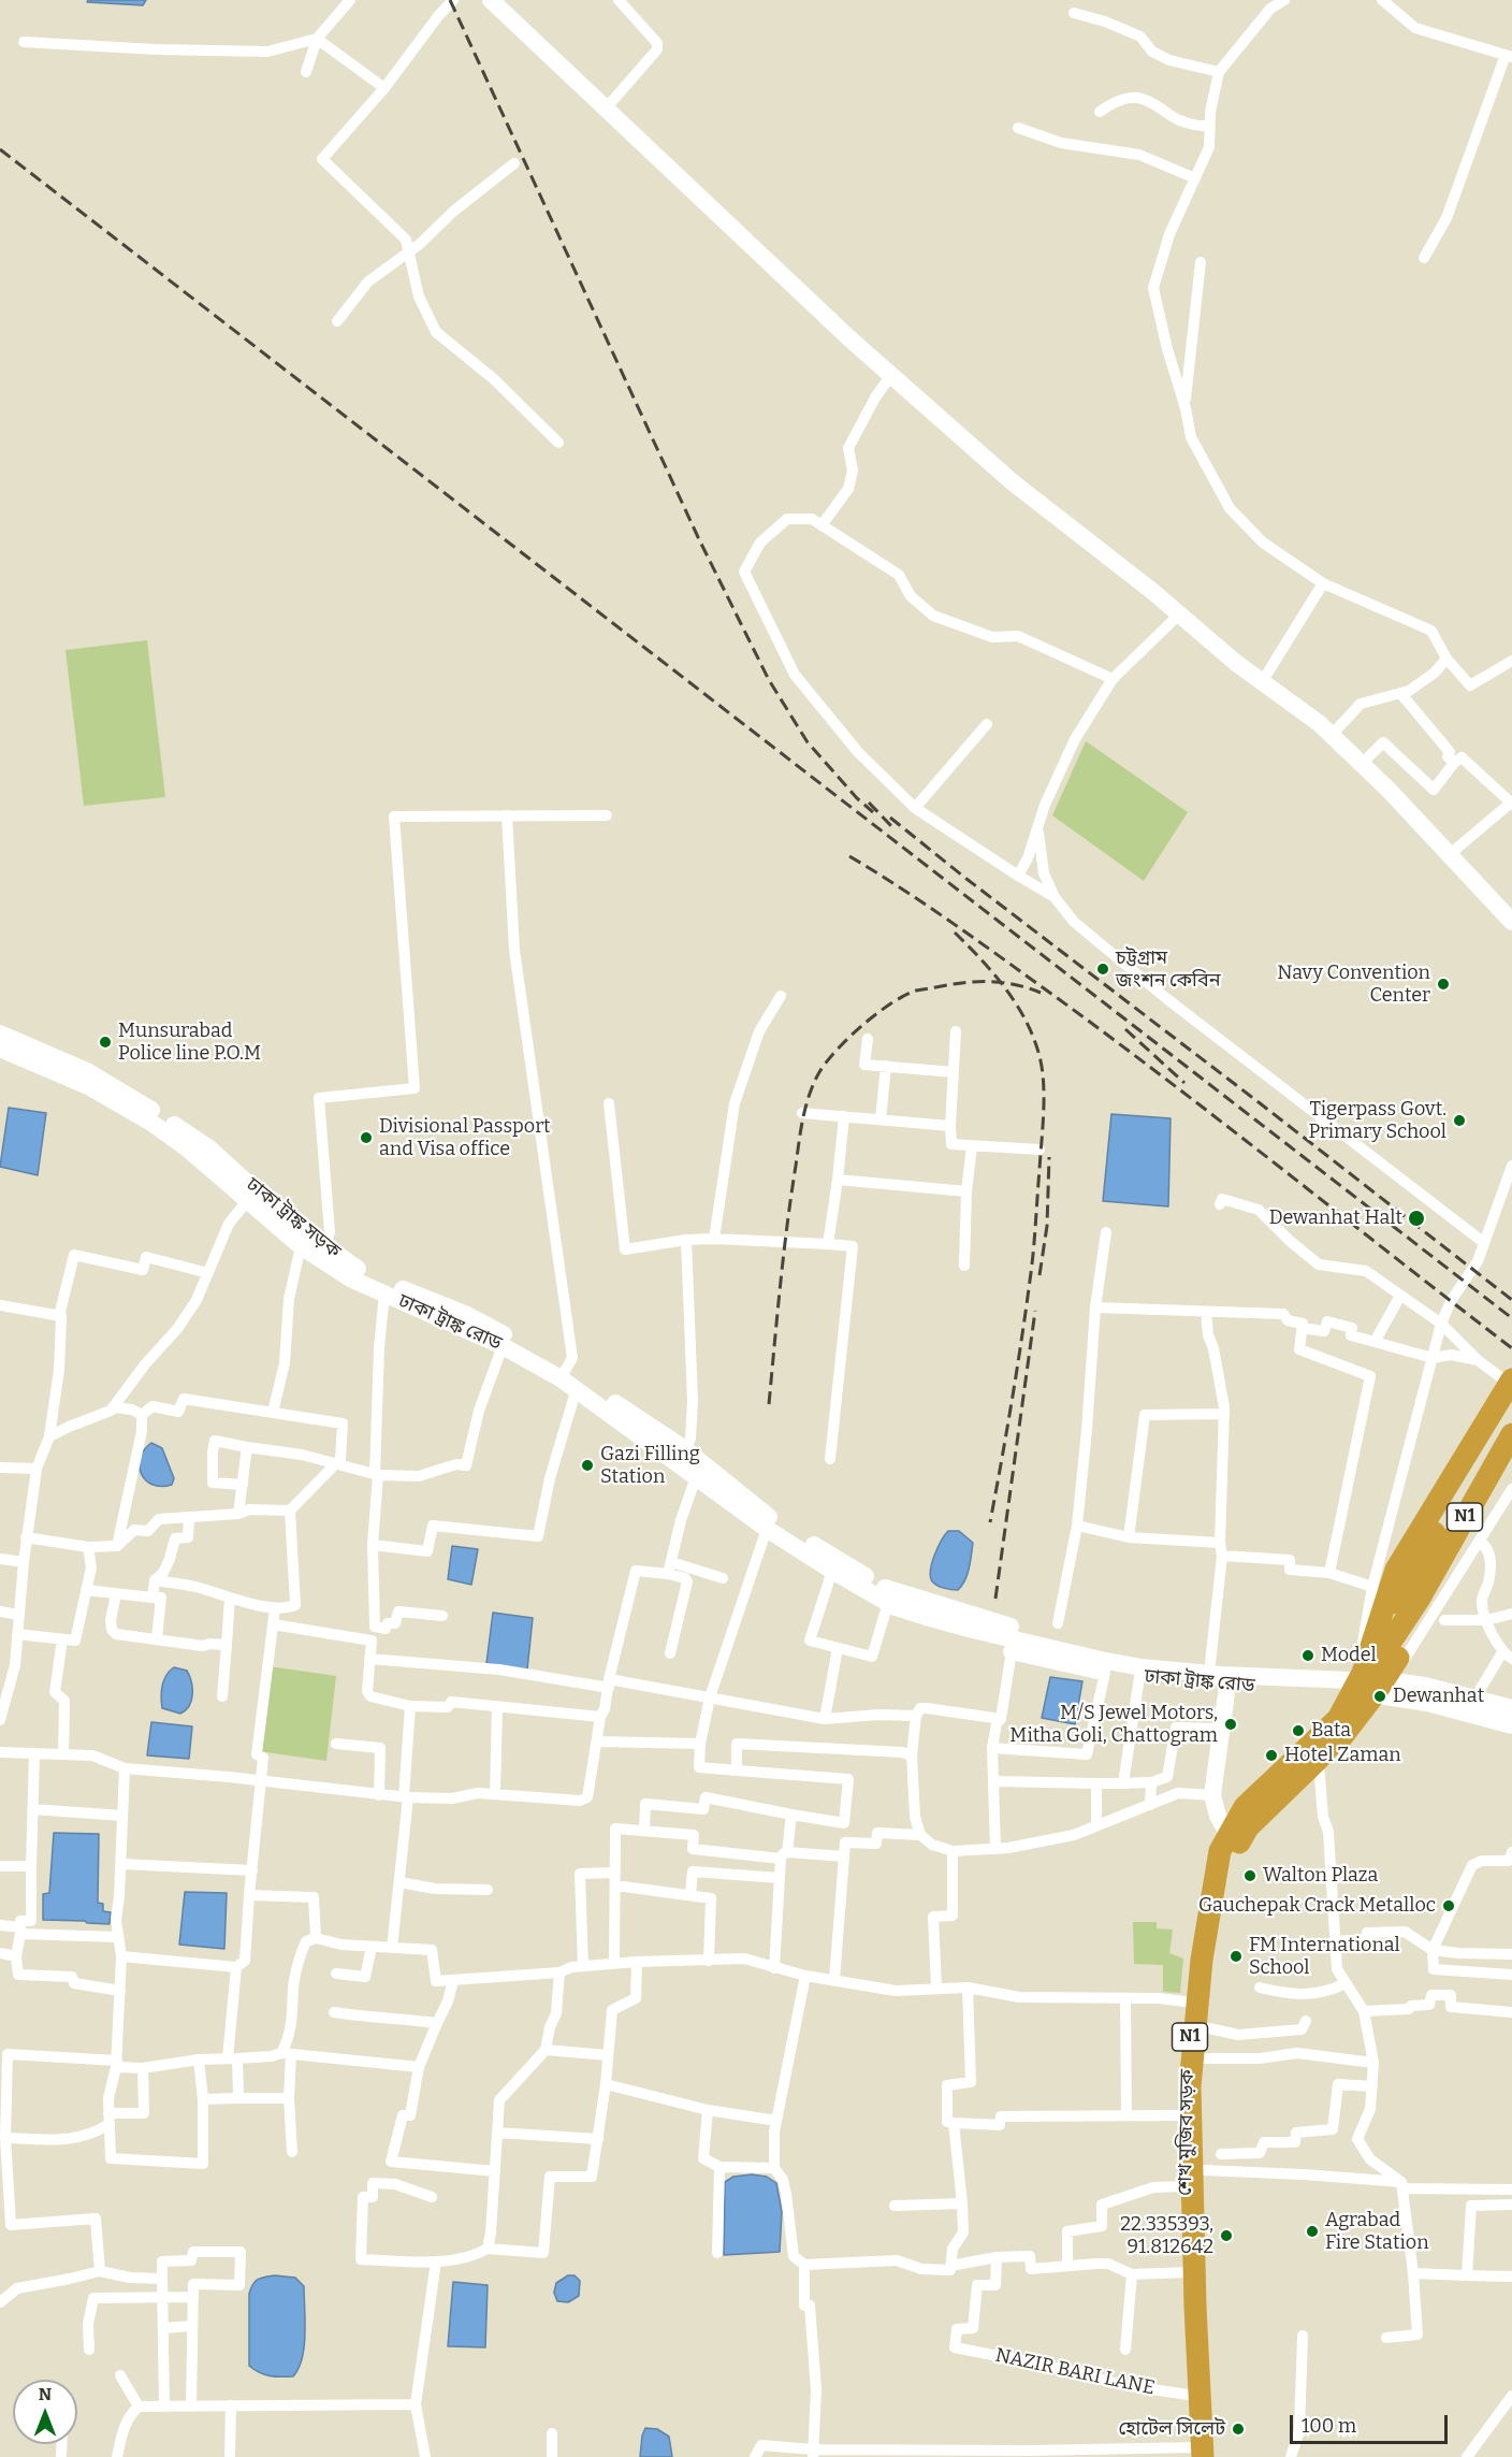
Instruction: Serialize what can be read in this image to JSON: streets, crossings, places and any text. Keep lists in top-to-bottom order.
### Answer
{
  "streets": {
    "highway": ["N1", "শেখ মুজিব সড়ক"],
    "main road": ["ঢাকা ট্রাঙ্ক সড়ক", "ঢাকা ট্রাঙ্ক রোড"],
    "street": ["NAZIR BARI LANE"]
  },
  "crossings": [
    ["ঢাকা ট্রাঙ্ক সড়ক", "ঢাকা ট্রাঙ্ক রোড"],
    ["ঢাকা ট্রাঙ্ক রোড", "N1"],
    ["ঢাকা ট্রাঙ্ক রোড", "শেখ মুজিব সড়ক"],
    ["N1", "শেখ মুজিব সড়ক"],
    ["শেখ মুজিব সড়ক", "NAZIR BARI LANE"]
  ],
  "places": [
    "চট্টগ্রাম জংশন কেবিন",
    "Navy Convention Center",
    "Munsurabad Police line P.O.M",
    "Tigerpass Govt. Primary School",
    "Divisional Passport and Visa office",
    "Dewanhat Halt",
    "Gazi Filling Station",
    "Model",
    "Dewanhat",
    "M/S Jewel Motors, Mitha Goli, Chattogram",
    "Bata",
    "Hotel Zaman",
    "Walton Plaza",
    "Gauchepak Crack Metalloc",
    "FM International School",
    "Agrabad Fire Station",
    "22.335393, 91.812642",
    "হোটেল সিলেট"
  ],
  "scale_bar": "100 m",
  "north": "top"
}
